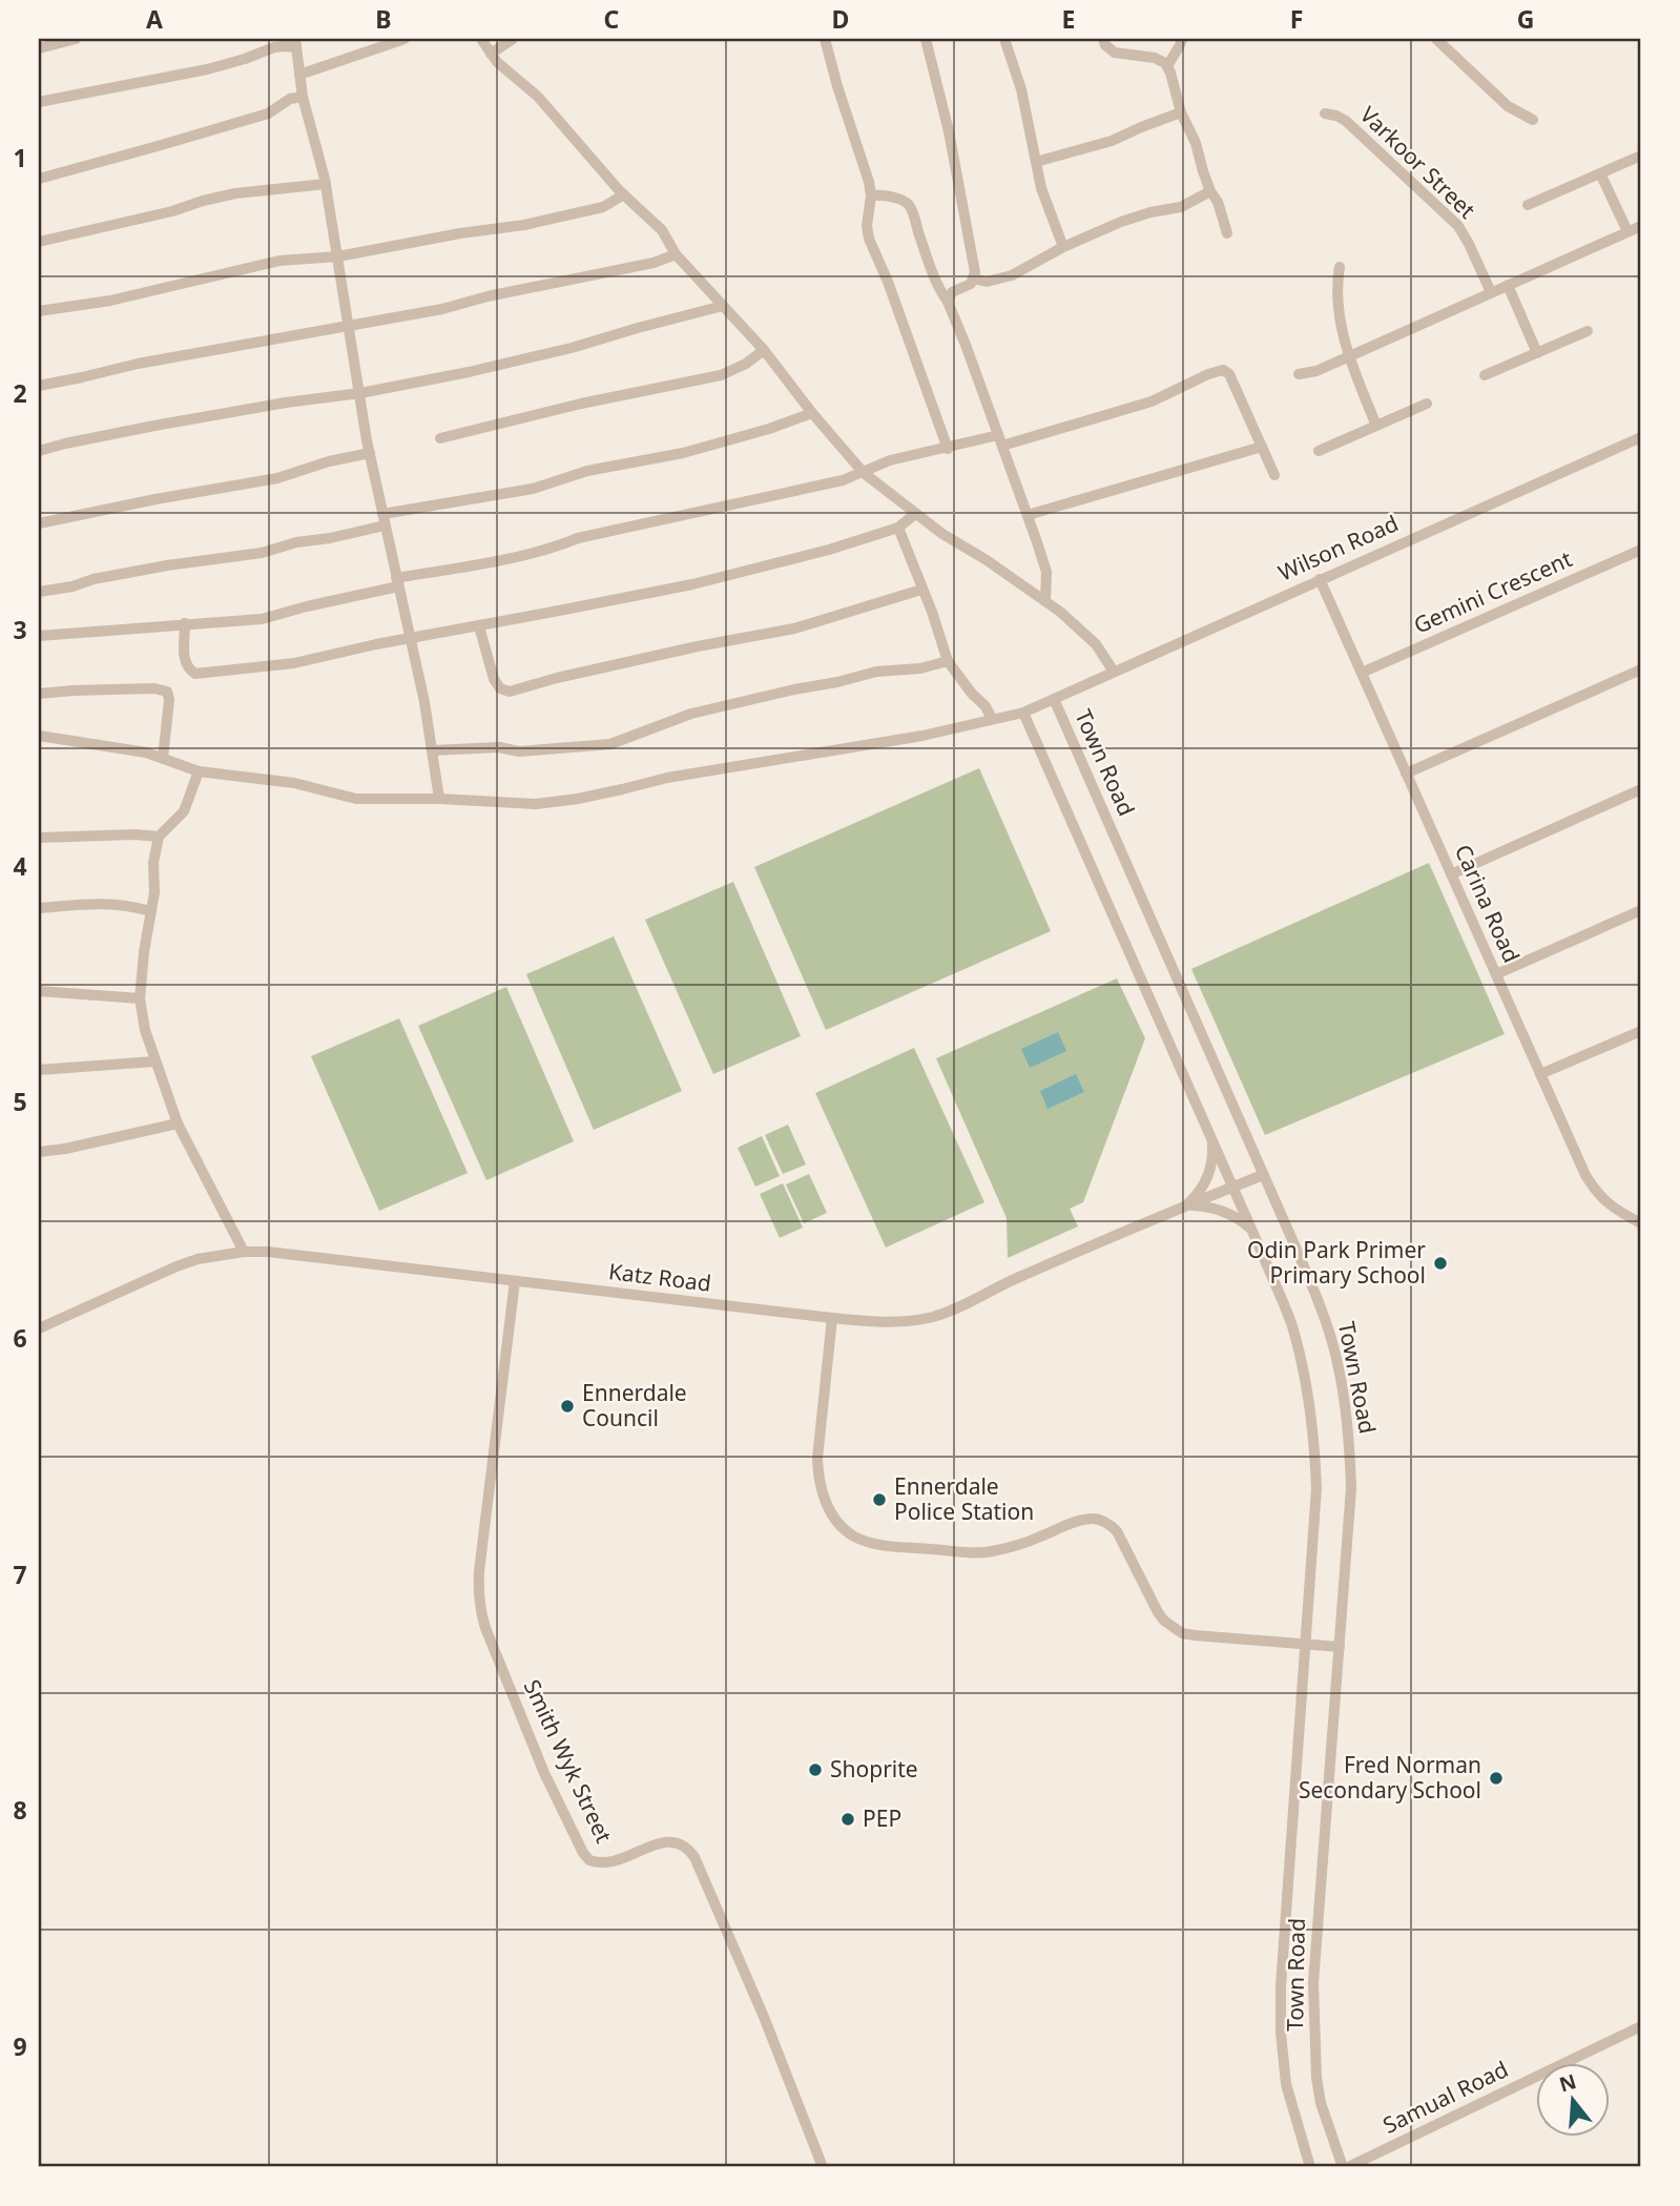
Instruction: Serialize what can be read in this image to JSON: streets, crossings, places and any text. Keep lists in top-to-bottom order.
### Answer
{
  "streets": {
    "street": [
      "Varkoor Street",
      "Wilson Road",
      "Gemini Crescent",
      "Town Road",
      "Carina Road",
      "Katz Road",
      "Smith Wyk Street",
      "Samual Road"
    ]
  },
  "crossings": [
    ["Wilson Road", "Town Road"],
    ["Wilson Road", "Carina Road"],
    ["Gemini Crescent", "Carina Road"],
    ["Town Road", "Katz Road"],
    ["Town Road", "Samual Road"],
    ["Katz Road", "Smith Wyk Street"]
  ],
  "places": [
    "Odin Park Primer Primary School",
    "Ennerdale Council",
    "Ennerdale Police Station",
    "Shoprite",
    "Fred Norman Secondary School",
    "PEP"
  ],
  "north": "top",
  "grid": {
    "columns": [
      "A",
      "B",
      "C",
      "D",
      "E",
      "F",
      "G"
    ],
    "rows": [
      "1",
      "2",
      "3",
      "4",
      "5",
      "6",
      "7",
      "8",
      "9"
    ]
  }
}
